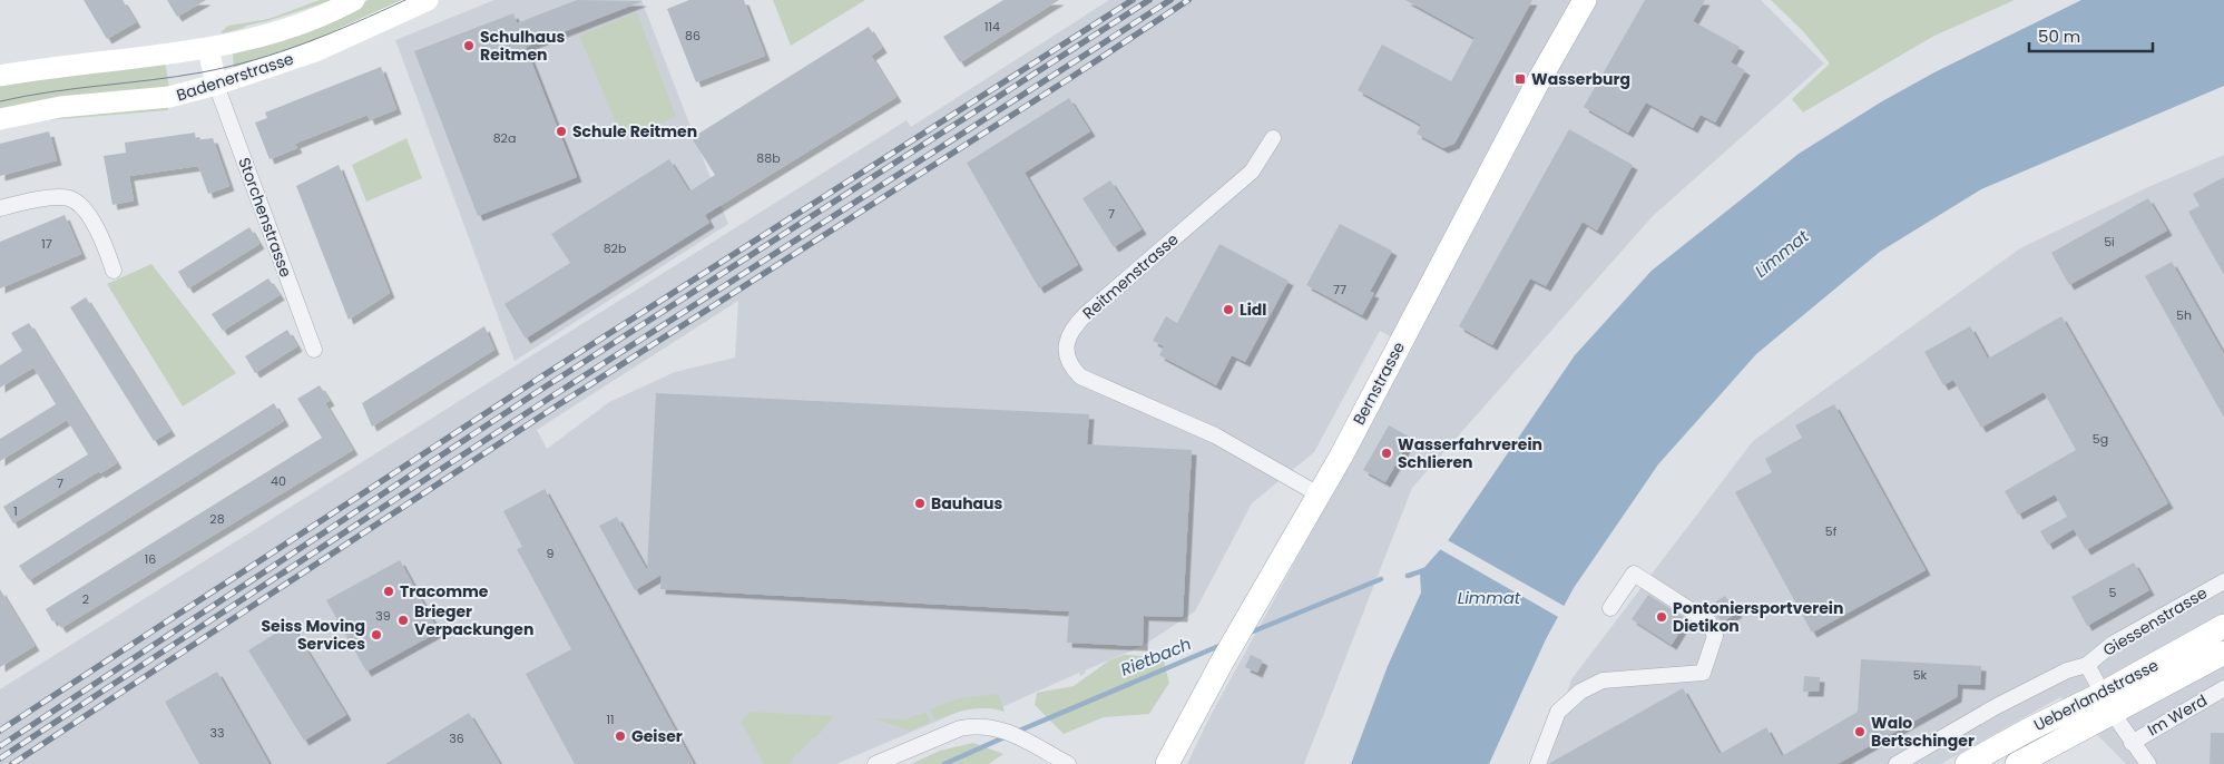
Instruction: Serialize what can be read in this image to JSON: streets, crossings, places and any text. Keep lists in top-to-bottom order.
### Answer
{
  "streets": {
    "main road": ["Badenerstrasse", "Bernstrasse", "Ueberlandstrasse"],
    "street": [
      "Storchenstrasse",
      "Reitmenstrasse",
      "Giessenstrasse",
      "Im Werd"
    ]
  },
  "crossings": [
    ["Badenerstrasse", "Storchenstrasse"],
    ["Reitmenstrasse", "Bernstrasse"],
    ["Giessenstrasse", "Ueberlandstrasse"],
    ["Giessenstrasse", "Im Werd"]
  ],
  "water": ["Limmat", "Rietbach"],
  "places": {
    "other": [
      "Schulhaus Reitmen",
      "Schule Reitmen",
      "Lidl",
      "Wasserfahrverein Schlieren",
      "Bauhaus",
      "Tracomme",
      "Pontoniersportverein Dietikon",
      "Brieger Verpackungen",
      "Seiss Moving Services",
      "Walo Bertschinger",
      "Geiser"
    ],
    "transit": ["Wasserburg"]
  },
  "house_numbers": [
    "114",
    "86",
    "82a",
    "88b",
    "7",
    "5i",
    "17",
    "82b",
    "77",
    "5h",
    "5g",
    "40",
    "7",
    "1",
    "28",
    "5f",
    "9",
    "16",
    "5",
    "2",
    "39",
    "5k",
    "11",
    "33",
    "36"
  ],
  "scale_bar": "50 m"
}
